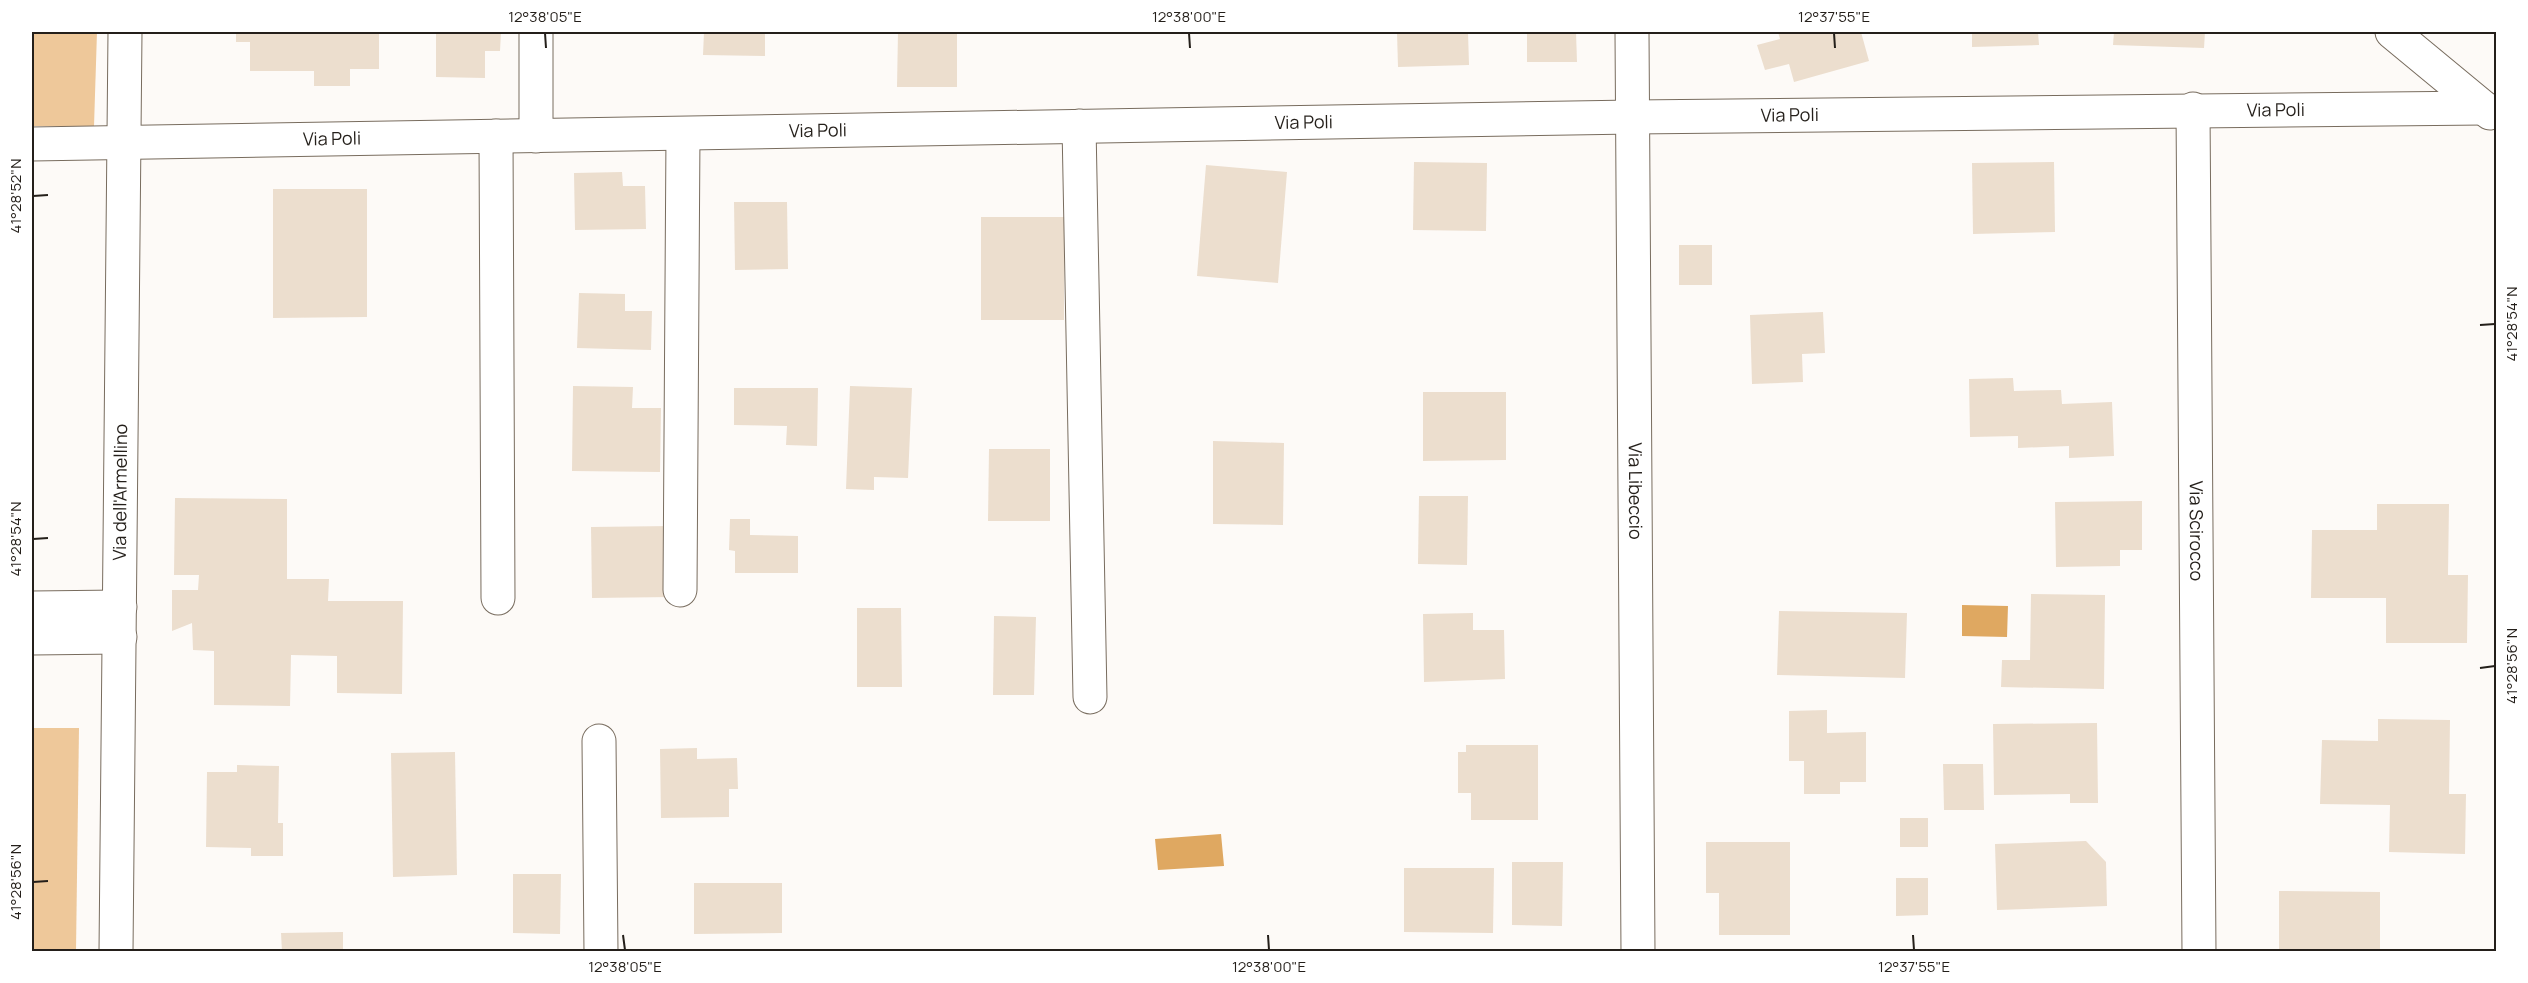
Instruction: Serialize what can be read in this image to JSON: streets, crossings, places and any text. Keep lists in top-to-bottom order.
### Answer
{
  "streets": {
    "street": [
      "Via Poli",
      "Via Libeccio",
      "Via dell'Armellino",
      "Via Scirocco"
    ]
  },
  "crossings": [
    ["Via Poli", "Via Libeccio"],
    ["Via Poli", "Via dell'Armellino"],
    ["Via Poli", "Via Scirocco"]
  ],
  "coordinates": [
    "12°38'05\"E",
    "12°38'00\"E",
    "12°37'55\"E",
    "41°28'52\"N",
    "41°28'54\"N",
    "41°28'56\"N"
  ]
}
